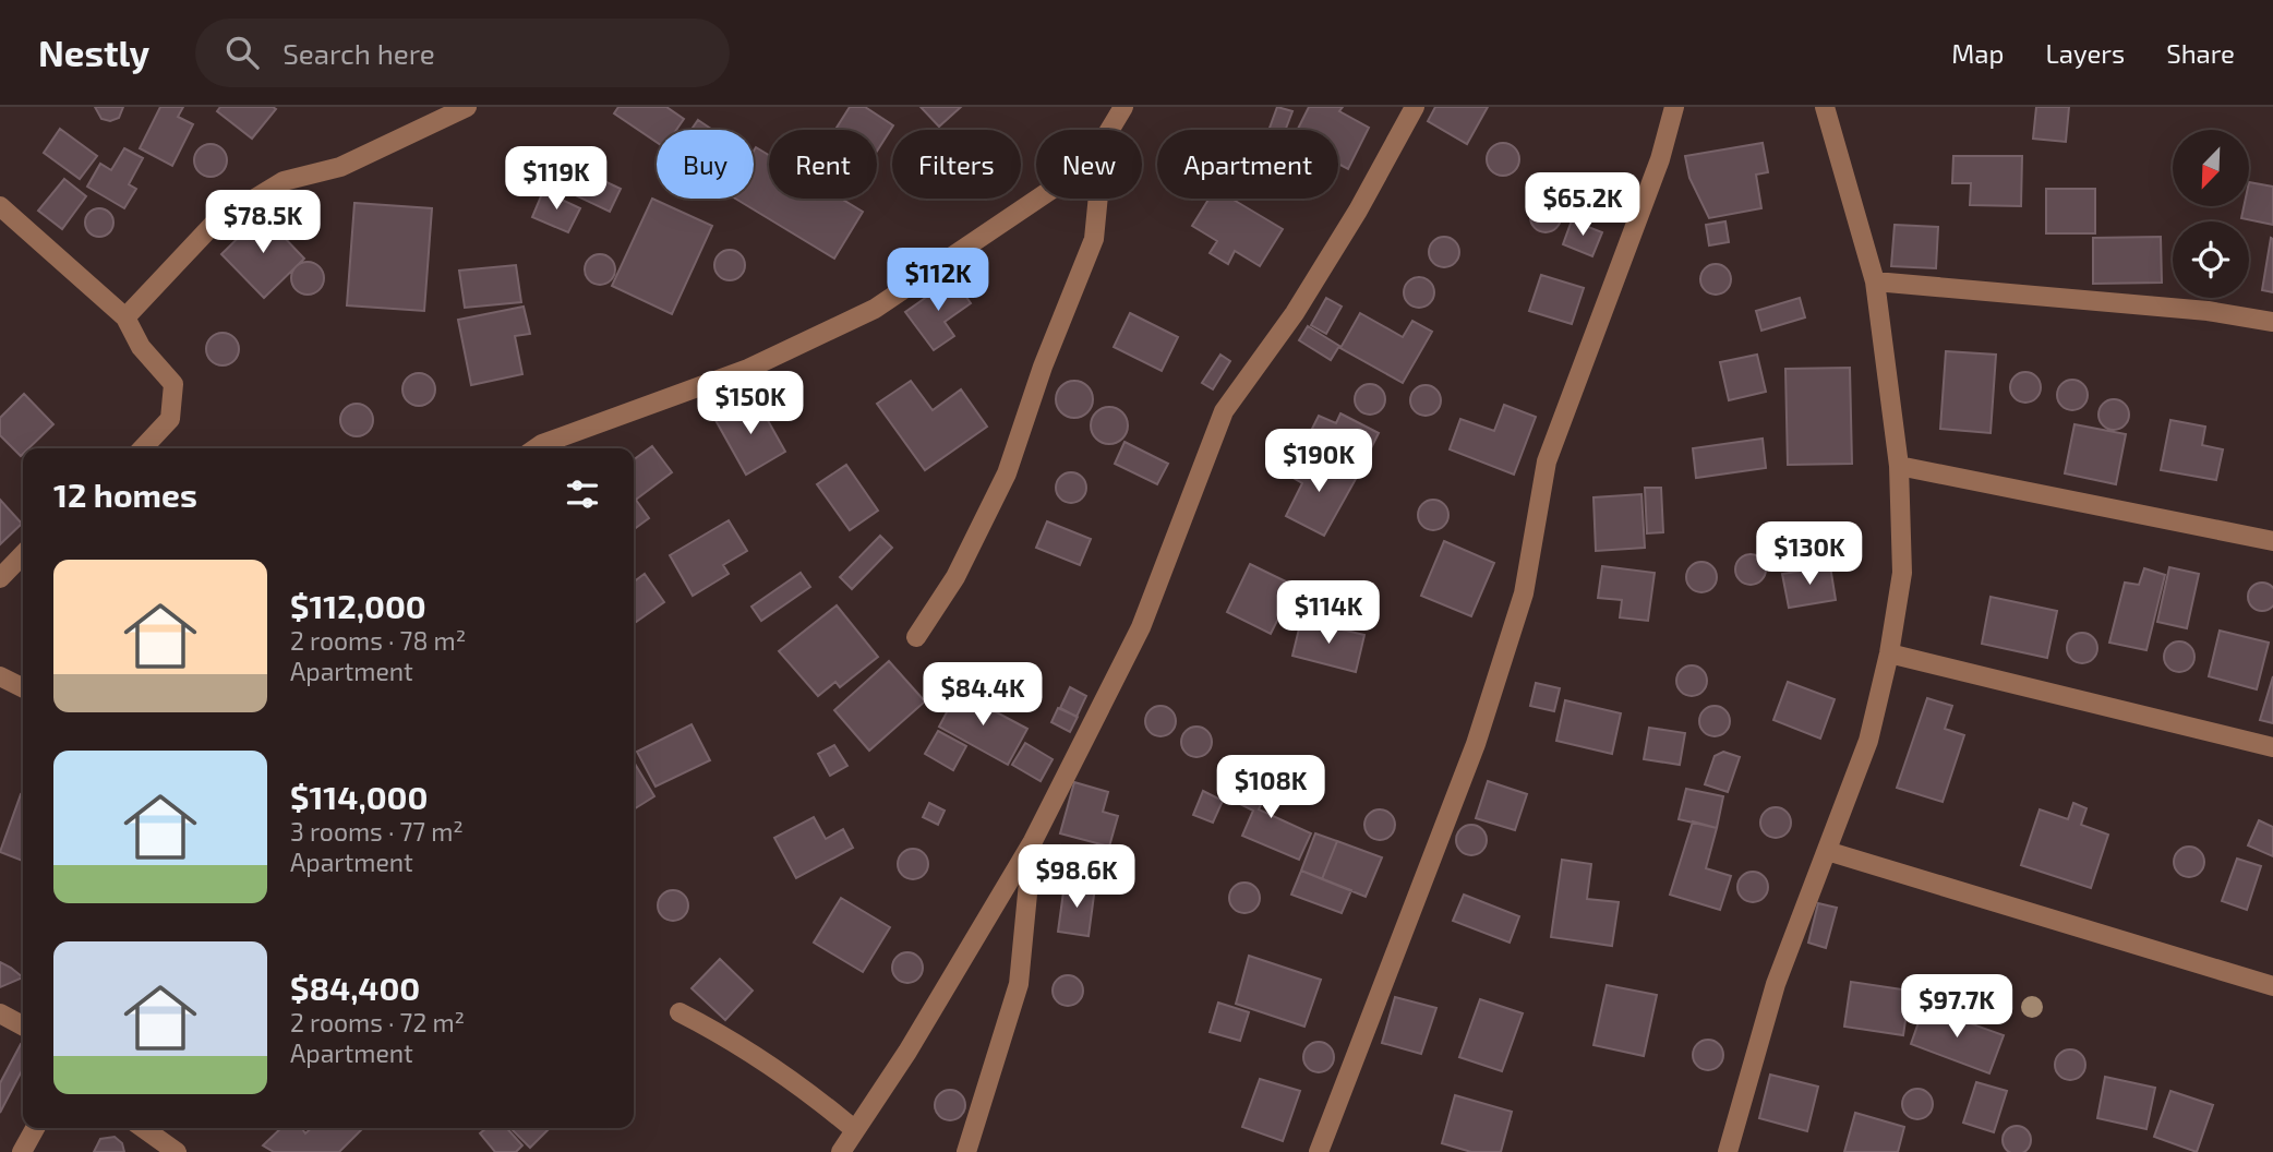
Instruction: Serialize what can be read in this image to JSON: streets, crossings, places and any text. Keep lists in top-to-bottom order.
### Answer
{
  "north": "bottom left",
  "page": {
    "header": "Nestly",
    "search": "Search here",
    "nav": ["Map", "Layers", "Share"],
    "chip": [
      "Buy",
      "Rent",
      "Filters",
      "New",
      "Apartment"
    ],
    "price": [
      "$119K",
      "$65.2K",
      "$78.5K",
      "$112K",
      "$150K",
      "$190K",
      "$130K",
      "$114K",
      "$84.4K",
      "$108K",
      "$98.6K",
      "$97.7K"
    ],
    "heading": "12 homes",
    "list": [
      {
        "name": "$112,000",
        "note": "2 rooms · 78 m² · Apartment"
      },
      {
        "name": "$114,000",
        "note": "3 rooms · 77 m² · Apartment"
      },
      {
        "name": "$84,400",
        "note": "2 rooms · 72 m² · Apartment"
      }
    ]
  }
}
